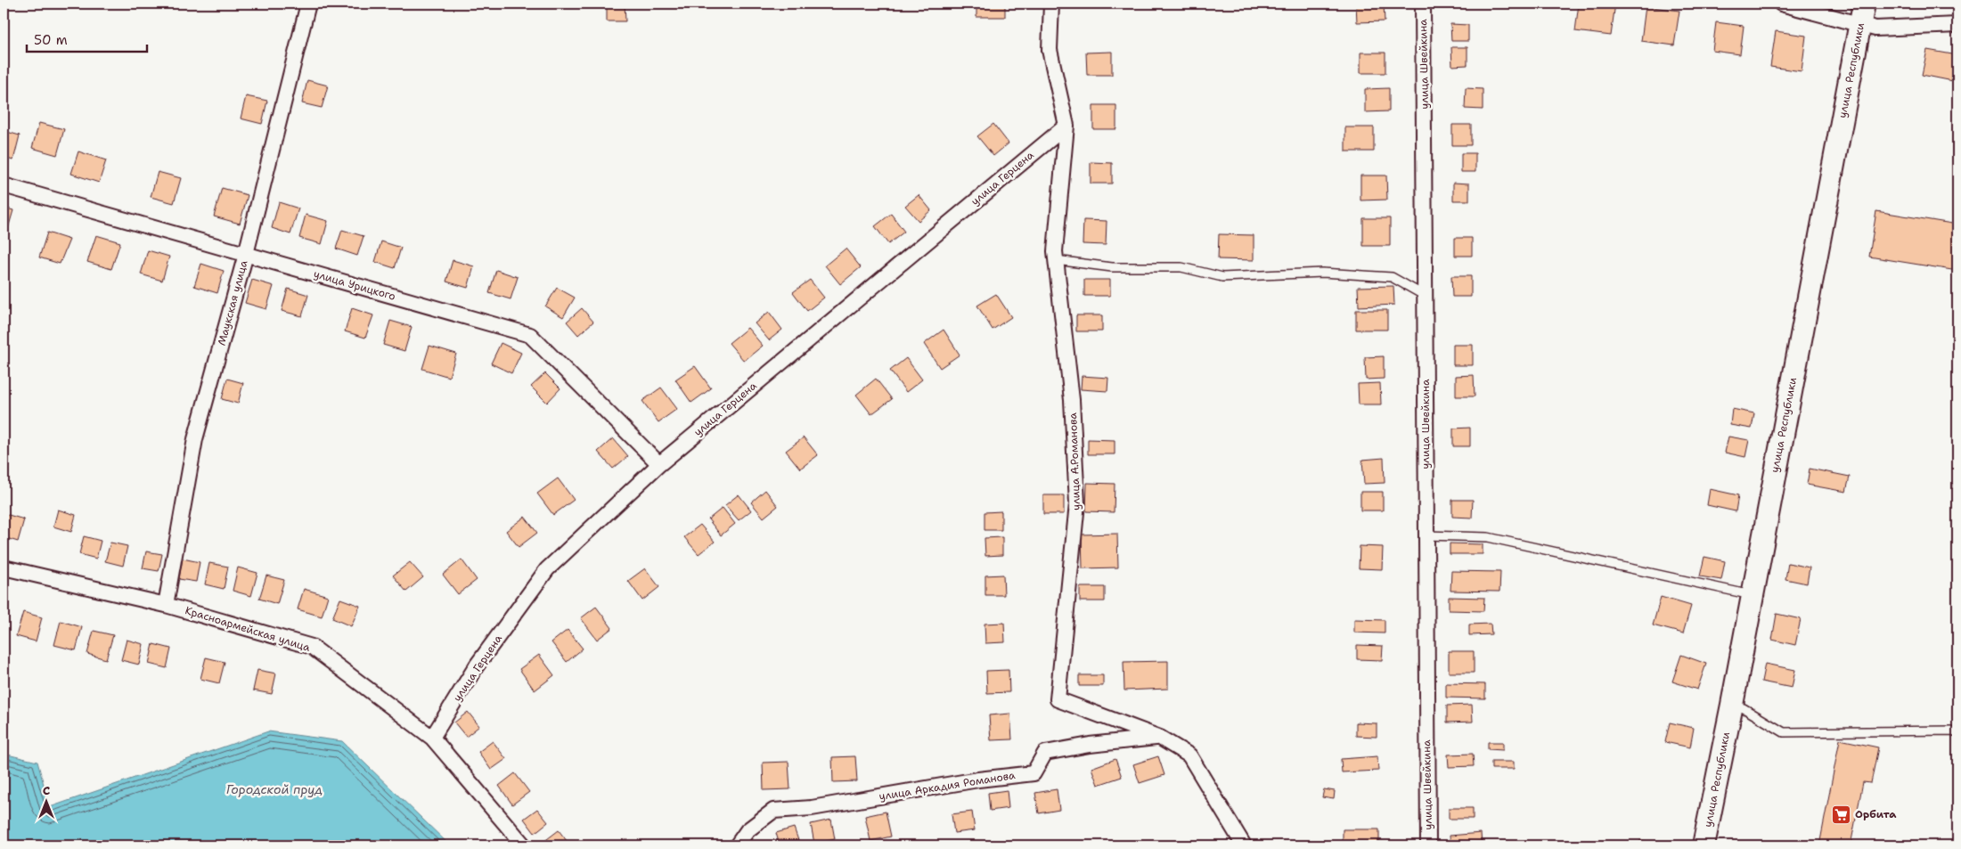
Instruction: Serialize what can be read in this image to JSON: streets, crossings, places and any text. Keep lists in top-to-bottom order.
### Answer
{
  "streets": {
    "main road": ["улица Республики"],
    "street": [
      "улица Швейкина",
      "улица Герцена",
      "улица Урицкого",
      "Маукская улица",
      "улица А.Романова",
      "Красноармейская улица",
      "улица Аркадия Романова"
    ]
  },
  "crossings": [
    ["улица Герцена", "улица Урицкого"],
    ["улица Герцена", "улица А.Романова"],
    ["улица Герцена", "Красноармейская улица"],
    ["улица Урицкого", "Маукская улица"],
    ["Маукская улица", "Красноармейская улица"],
    ["улица А.Романова", "улица Аркадия Романова"]
  ],
  "water": ["Городской пруд"],
  "places": {
    "supermarket": ["Орбита"]
  },
  "scale_bar": "50 m",
  "north": "top"
}
